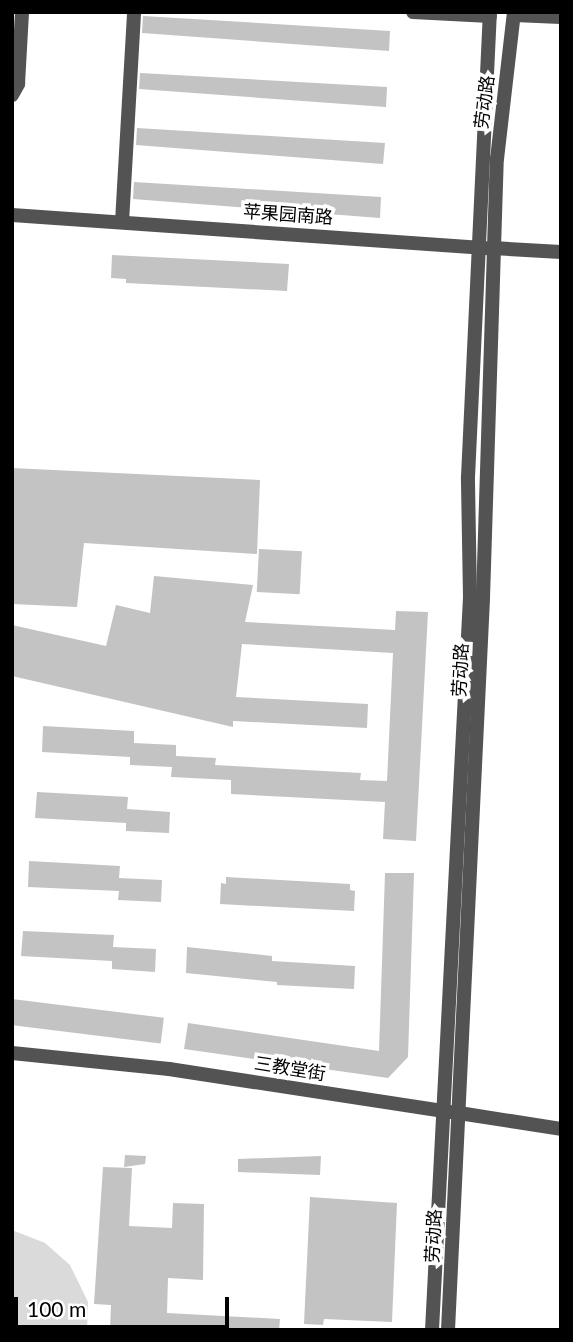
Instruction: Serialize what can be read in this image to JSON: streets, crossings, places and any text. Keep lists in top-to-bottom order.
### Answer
{
  "streets": {
    "street": ["劳动路", "苹果园南路", "三教堂街"]
  },
  "crossings": [
    ["劳动路", "苹果园南路"],
    ["劳动路", "三教堂街"]
  ],
  "scale_bar": "100 m"
}
